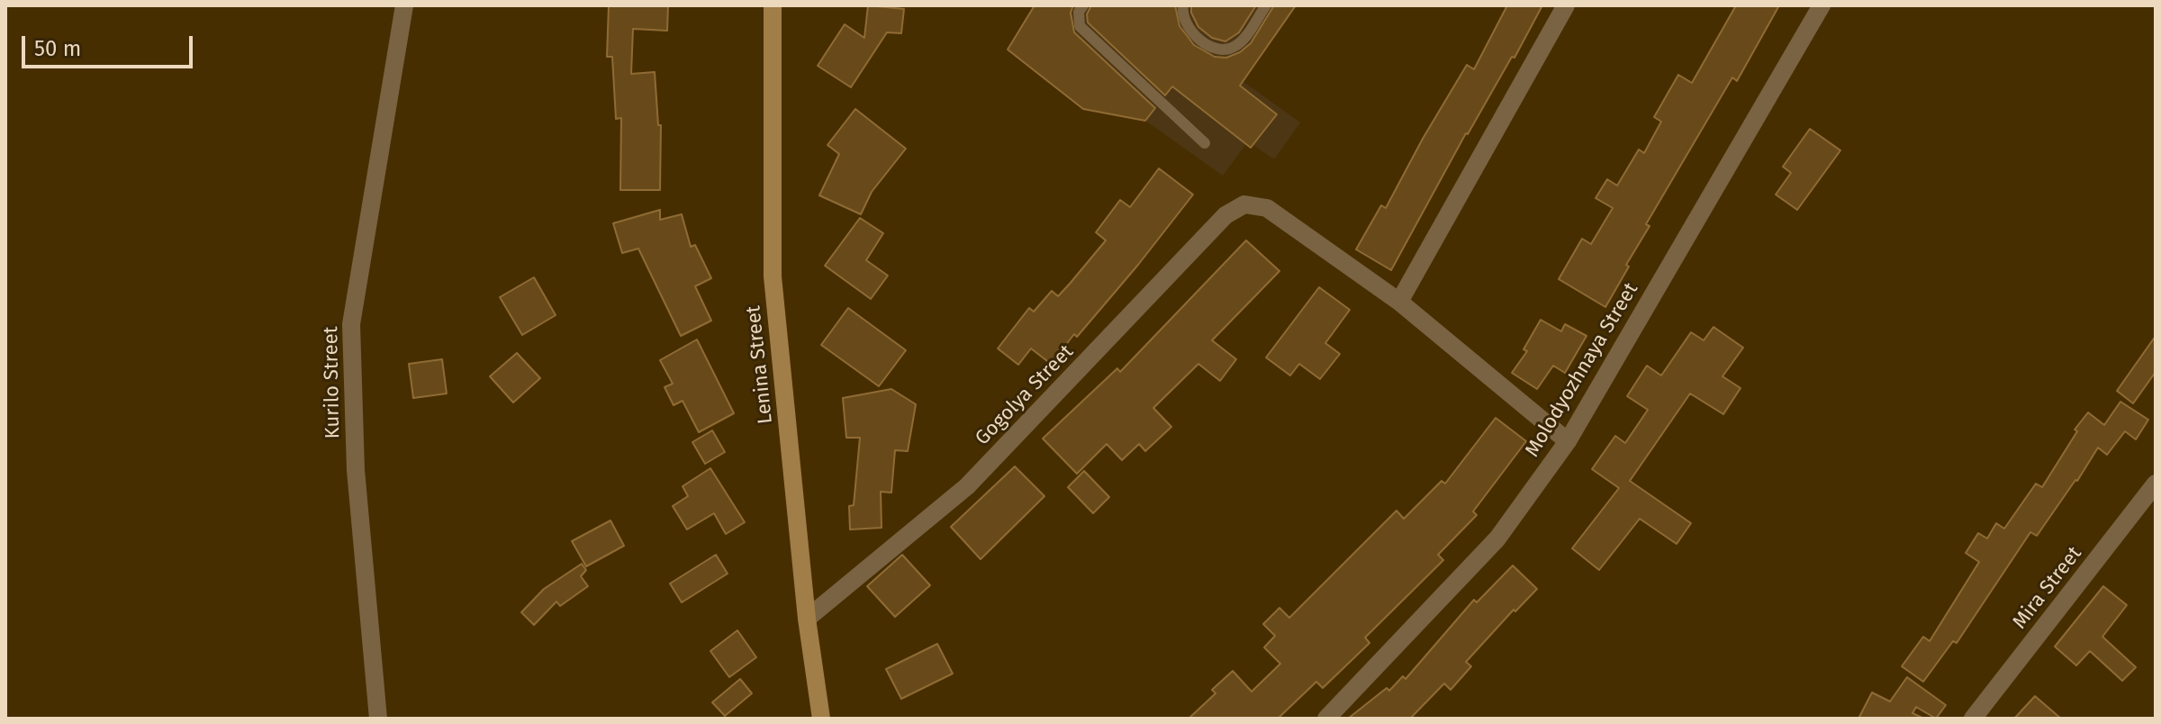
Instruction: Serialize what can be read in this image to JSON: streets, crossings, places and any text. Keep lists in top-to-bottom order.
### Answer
{
  "streets": {
    "main road": ["Lenina Street"],
    "street": [
      "Molodyozhnaya Street",
      "Kurilo Street",
      "Gogolya Street",
      "Mira Street"
    ]
  },
  "crossings": [
    ["Lenina Street", "Gogolya Street"]
  ],
  "scale_bar": "50 m"
}
